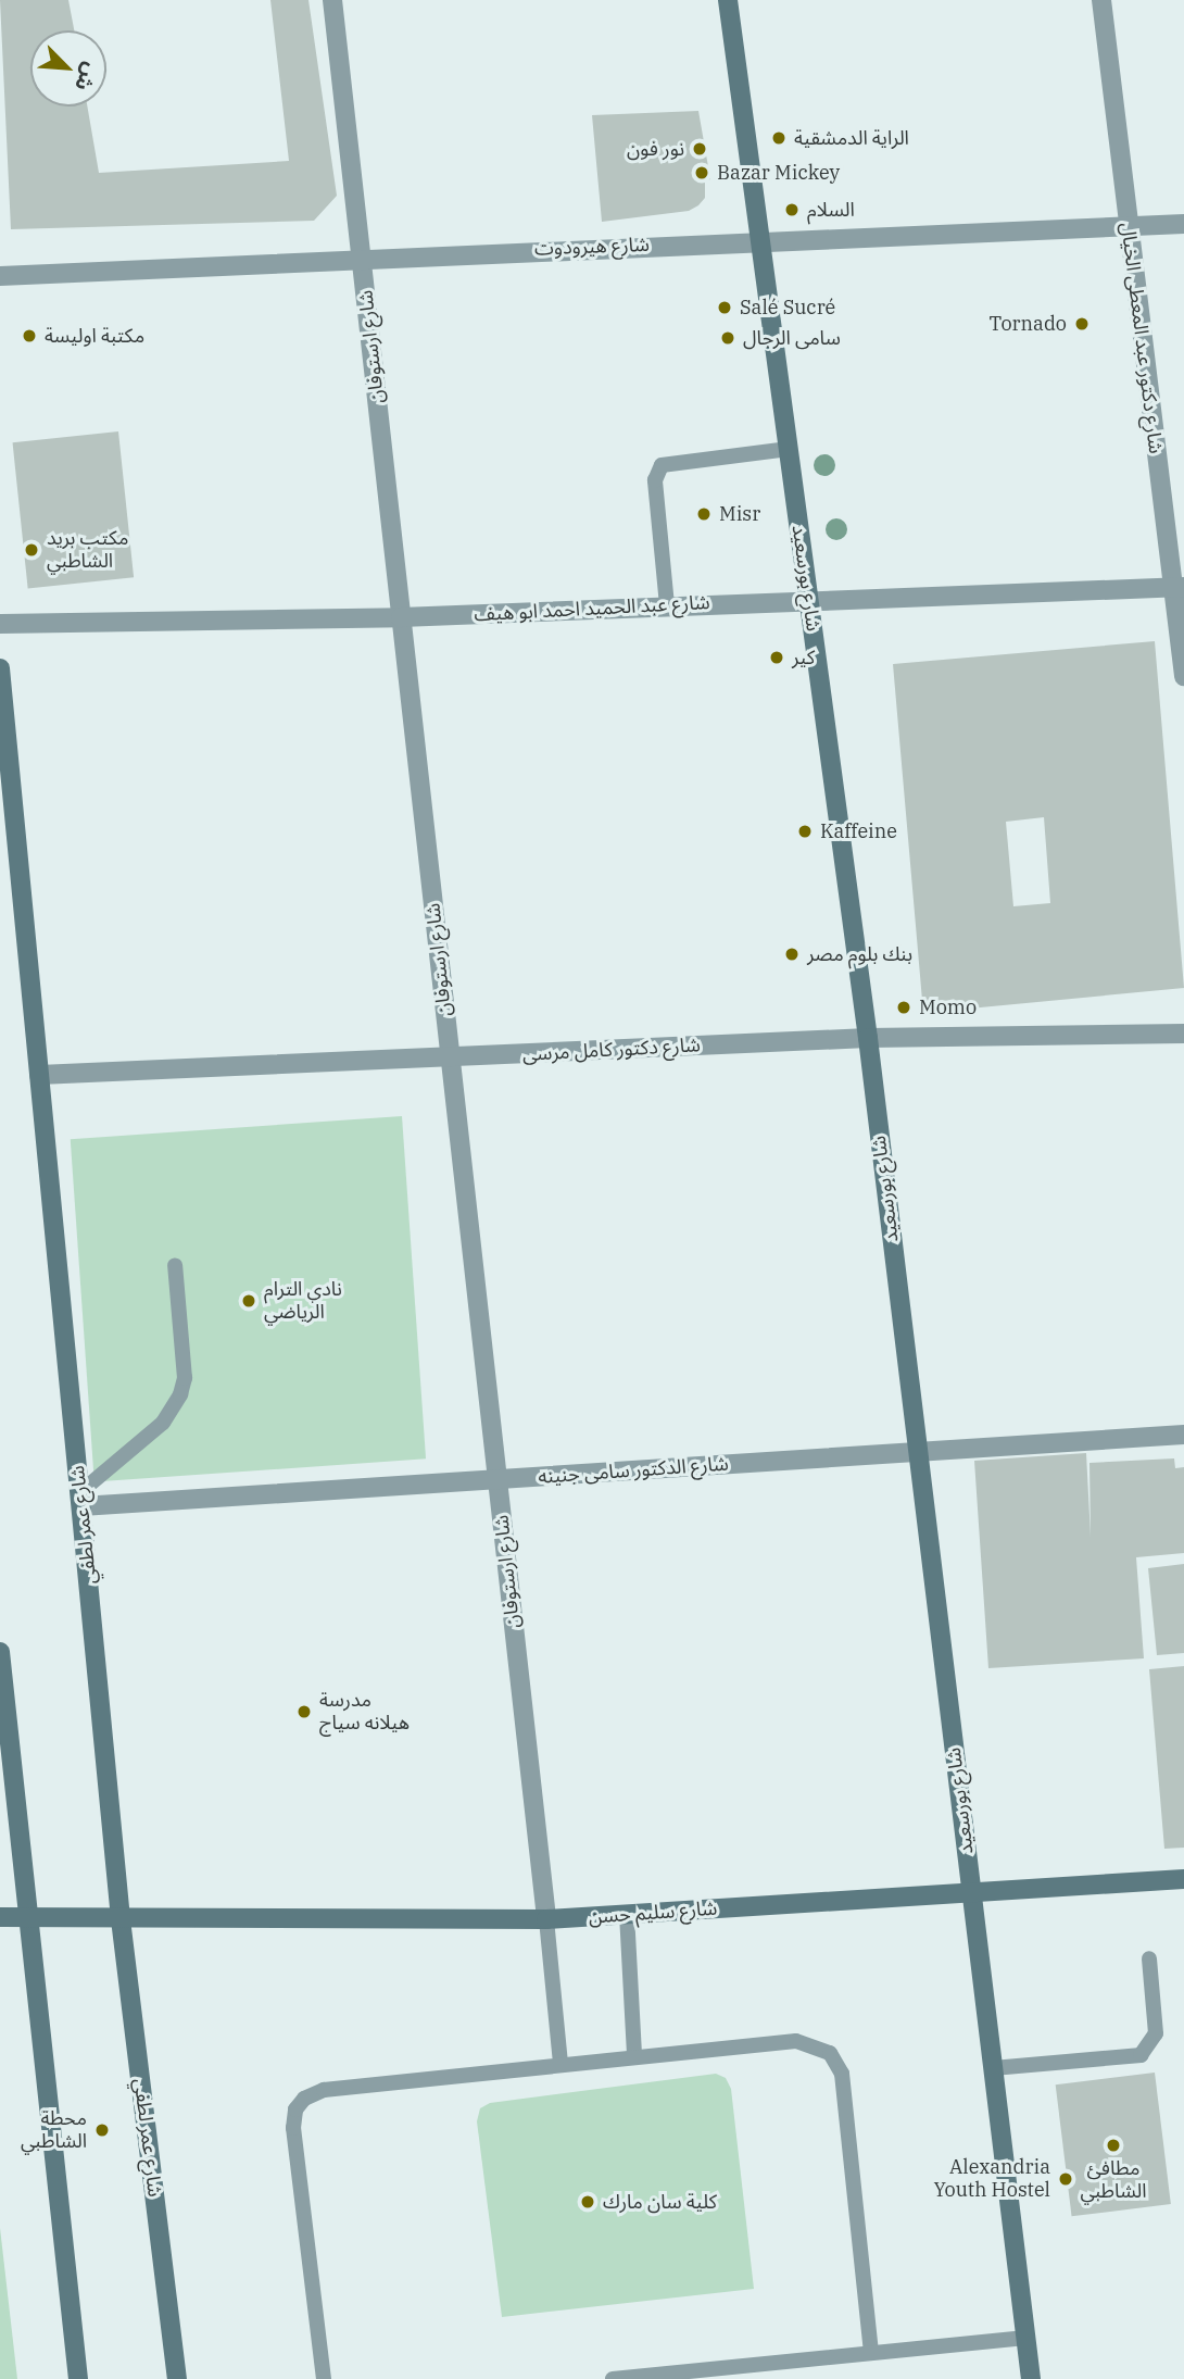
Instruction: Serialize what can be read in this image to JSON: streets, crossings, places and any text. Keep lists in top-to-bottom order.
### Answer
{
  "streets": {
    "main road": ["شارع بورسعيد", "شارع عمر لطفي", "شارع سليم حسن"],
    "street": [
      "شارع هيرودوت",
      "شارع دكتور عبد المعطى الخيال",
      "شارع ارستوفان",
      "شارع عبد الحميد احمد ابو هيف",
      "شارع دكتور كامل مرسى",
      "شارع الدكتور سامى جنينه"
    ]
  },
  "crossings": [
    ["شارع هيرودوت", "شارع دكتور عبد المعطى الخيال"],
    ["شارع هيرودوت", "شارع ارستوفان"],
    ["شارع هيرودوت", "شارع بورسعيد"],
    ["شارع دكتور عبد المعطى الخيال", "شارع عبد الحميد احمد ابو هيف"],
    ["شارع ارستوفان", "شارع عبد الحميد احمد ابو هيف"],
    ["شارع ارستوفان", "شارع دكتور كامل مرسى"],
    ["شارع ارستوفان", "شارع الدكتور سامى جنينه"],
    ["شارع ارستوفان", "شارع سليم حسن"],
    ["شارع بورسعيد", "شارع عبد الحميد احمد ابو هيف"],
    ["شارع بورسعيد", "شارع دكتور كامل مرسى"],
    ["شارع بورسعيد", "شارع الدكتور سامى جنينه"],
    ["شارع بورسعيد", "شارع سليم حسن"],
    ["شارع دكتور كامل مرسى", "شارع عمر لطفي"],
    ["شارع الدكتور سامى جنينه", "شارع عمر لطفي"],
    ["شارع عمر لطفي", "شارع سليم حسن"]
  ],
  "places": [
    "الراية الدمشقية",
    "نور فون",
    "Bazar Mickey",
    "السلام",
    "Salé Sucré",
    "Tornado",
    "مكتبة اوليسة",
    "سامى الرجال",
    "Misr",
    "مكتب بريد الشاطبي",
    "كير",
    "Kaffeine",
    "بنك بلوم مصر",
    "Momo",
    "نادي الترام الرياضي",
    "مدرسة هيلانه سياج",
    "محطة الشاطبي",
    "مطافئ الشاطبي",
    "Alexandria Youth Hostel",
    "كلية سان مارك"
  ],
  "north": "bottom right"
}
